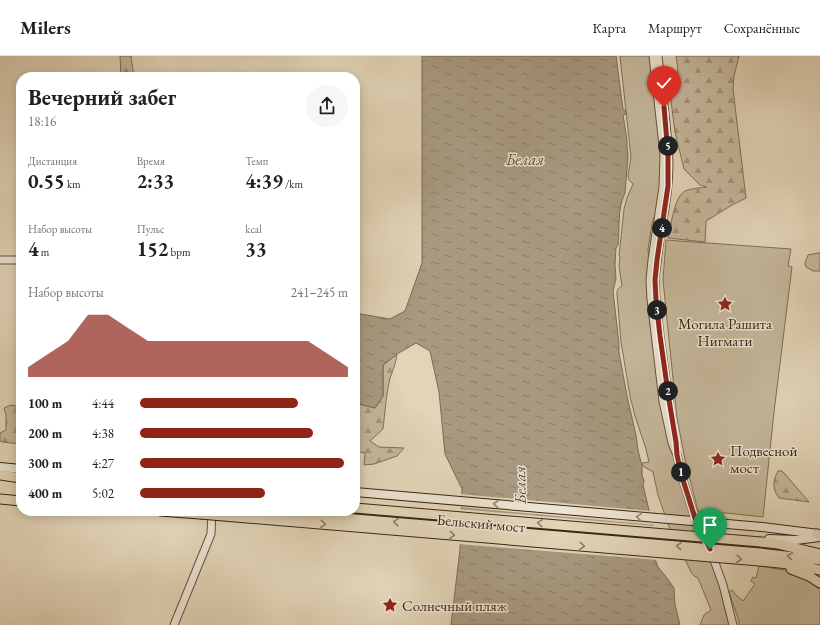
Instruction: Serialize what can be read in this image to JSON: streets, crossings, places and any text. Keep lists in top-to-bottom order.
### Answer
{
  "streets": {
    "main road": ["Бельский мост"]
  },
  "water": ["Белая"],
  "places": {
    "place": ["Могила Рашита Нигмати", "Подвесной мост", "Солнечный пляж"]
  },
  "page": {
    "header": "Milers",
    "nav": ["Карта", "Маршрут", "Сохранённые"],
    "heading": ["Вечерний забег", "18:16"],
    "pins": [
      "5",
      "4",
      "3",
      "2",
      "1"
    ],
    "stats": [
      ["Дистанция", "0.55 km"],
      ["Время", "2:33"],
      ["Темп", "4:39 /km"],
      ["Набор высоты", "4 m"],
      ["Пульс", "152 bpm"],
      ["kcal", "33"]
    ],
    "chart": ["Набор высоты", "241–245 m"],
    "list": [
      {
        "name": "100 m",
        "note": "4:44"
      },
      {
        "name": "200 m",
        "note": "4:38"
      },
      {
        "name": "300 m",
        "note": "4:27"
      },
      {
        "name": "400 m",
        "note": "5:02"
      }
    ]
  }
}
